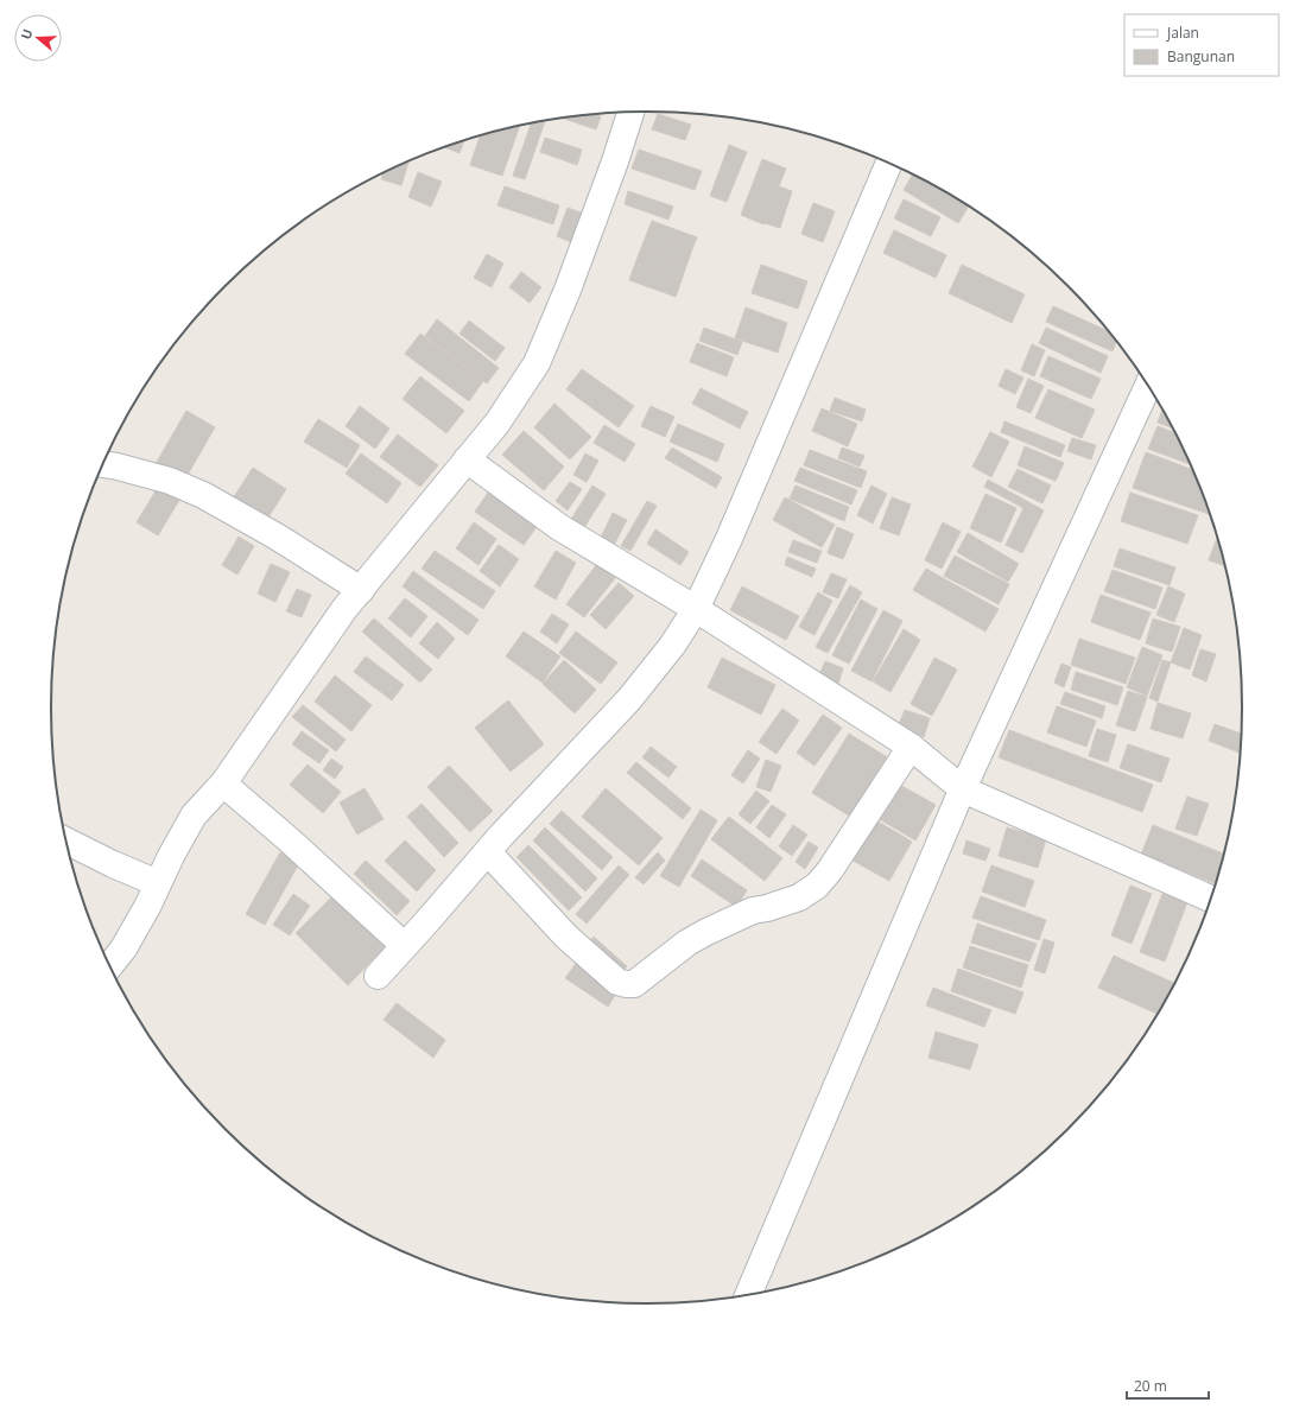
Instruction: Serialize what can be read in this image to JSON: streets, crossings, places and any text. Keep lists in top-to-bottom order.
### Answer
{
  "legend": ["Jalan", "Bangunan"],
  "scale_bar": "20 m",
  "north": "left"
}
